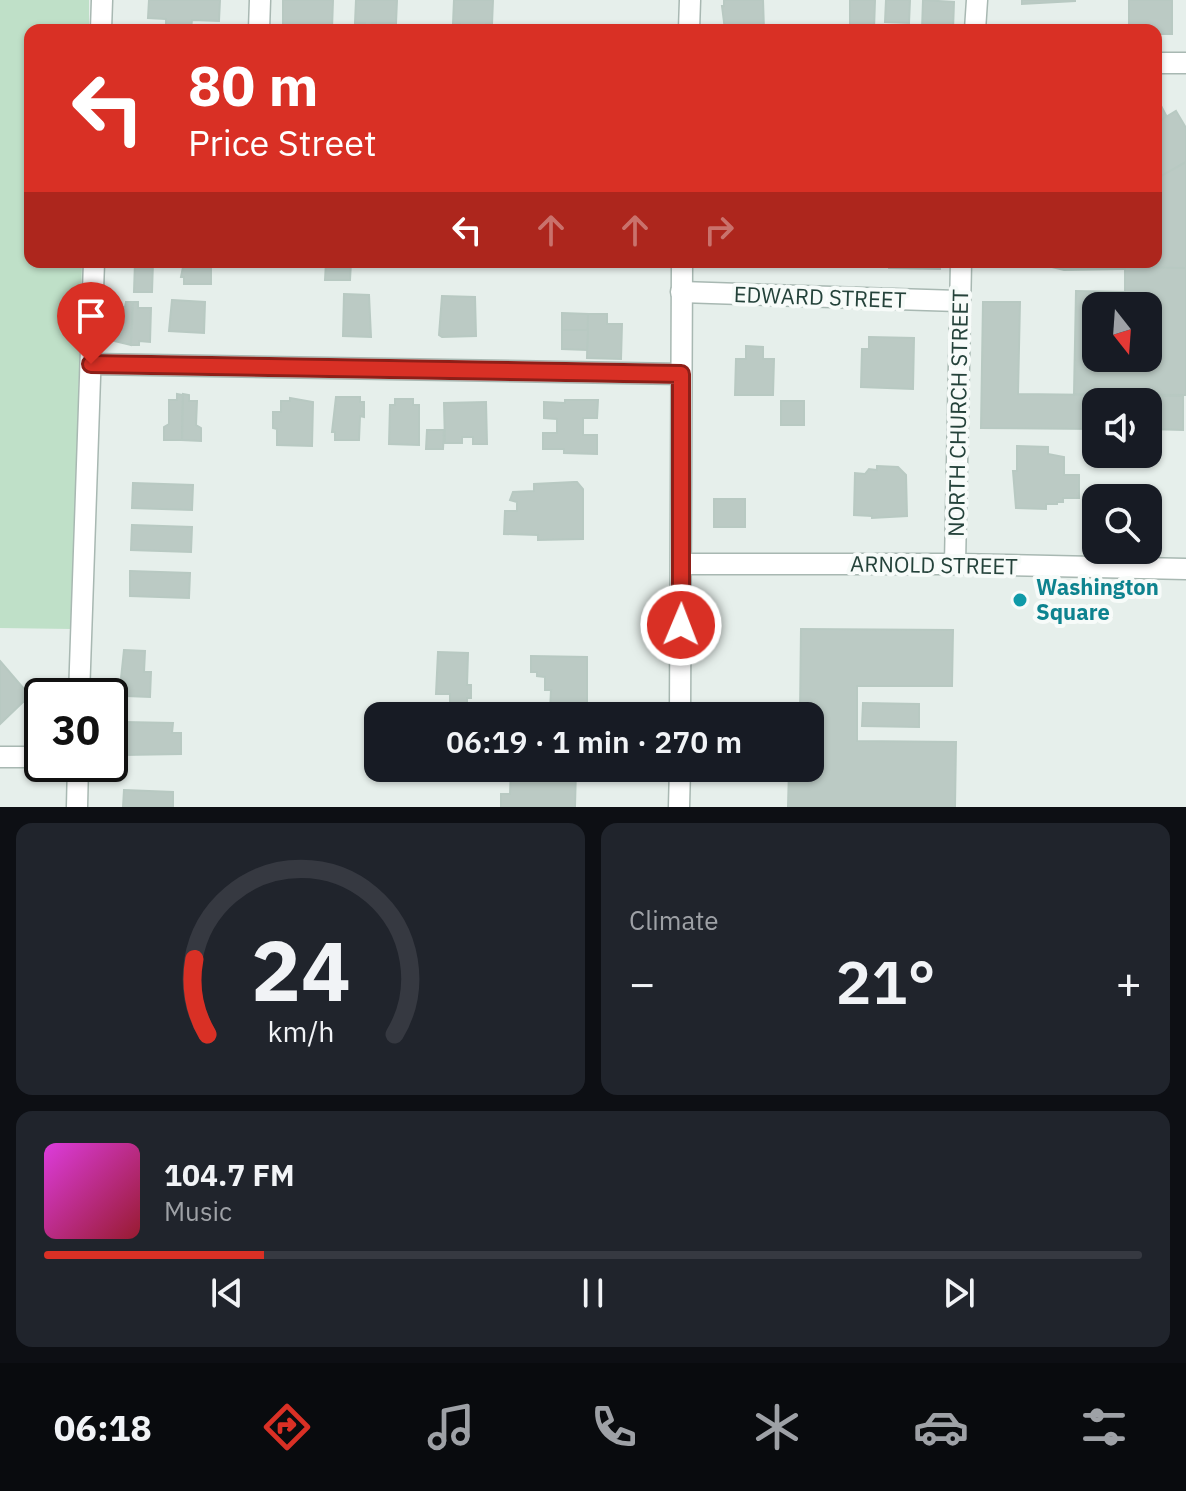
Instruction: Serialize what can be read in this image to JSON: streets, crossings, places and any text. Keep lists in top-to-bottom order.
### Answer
{
  "streets": {
    "street": ["EDWARD STREET", "NORTH CHURCH STREET", "ARNOLD STREET"]
  },
  "crossings": [
    ["EDWARD STREET", "NORTH CHURCH STREET"],
    ["NORTH CHURCH STREET", "ARNOLD STREET"]
  ],
  "places": ["Washington Square"],
  "north": "bottom",
  "page": {
    "turn": ["80 m", "Price Street"],
    "limit": "30",
    "trip": "06:19 · 1 min · 270 m",
    "tile": "Climate",
    "heat": ["−", "21°", "+"],
    "song": ["104.7 FM", "Music"],
    "tabs": "06:18",
    "gauge": ["24", "km/h"]
  }
}
